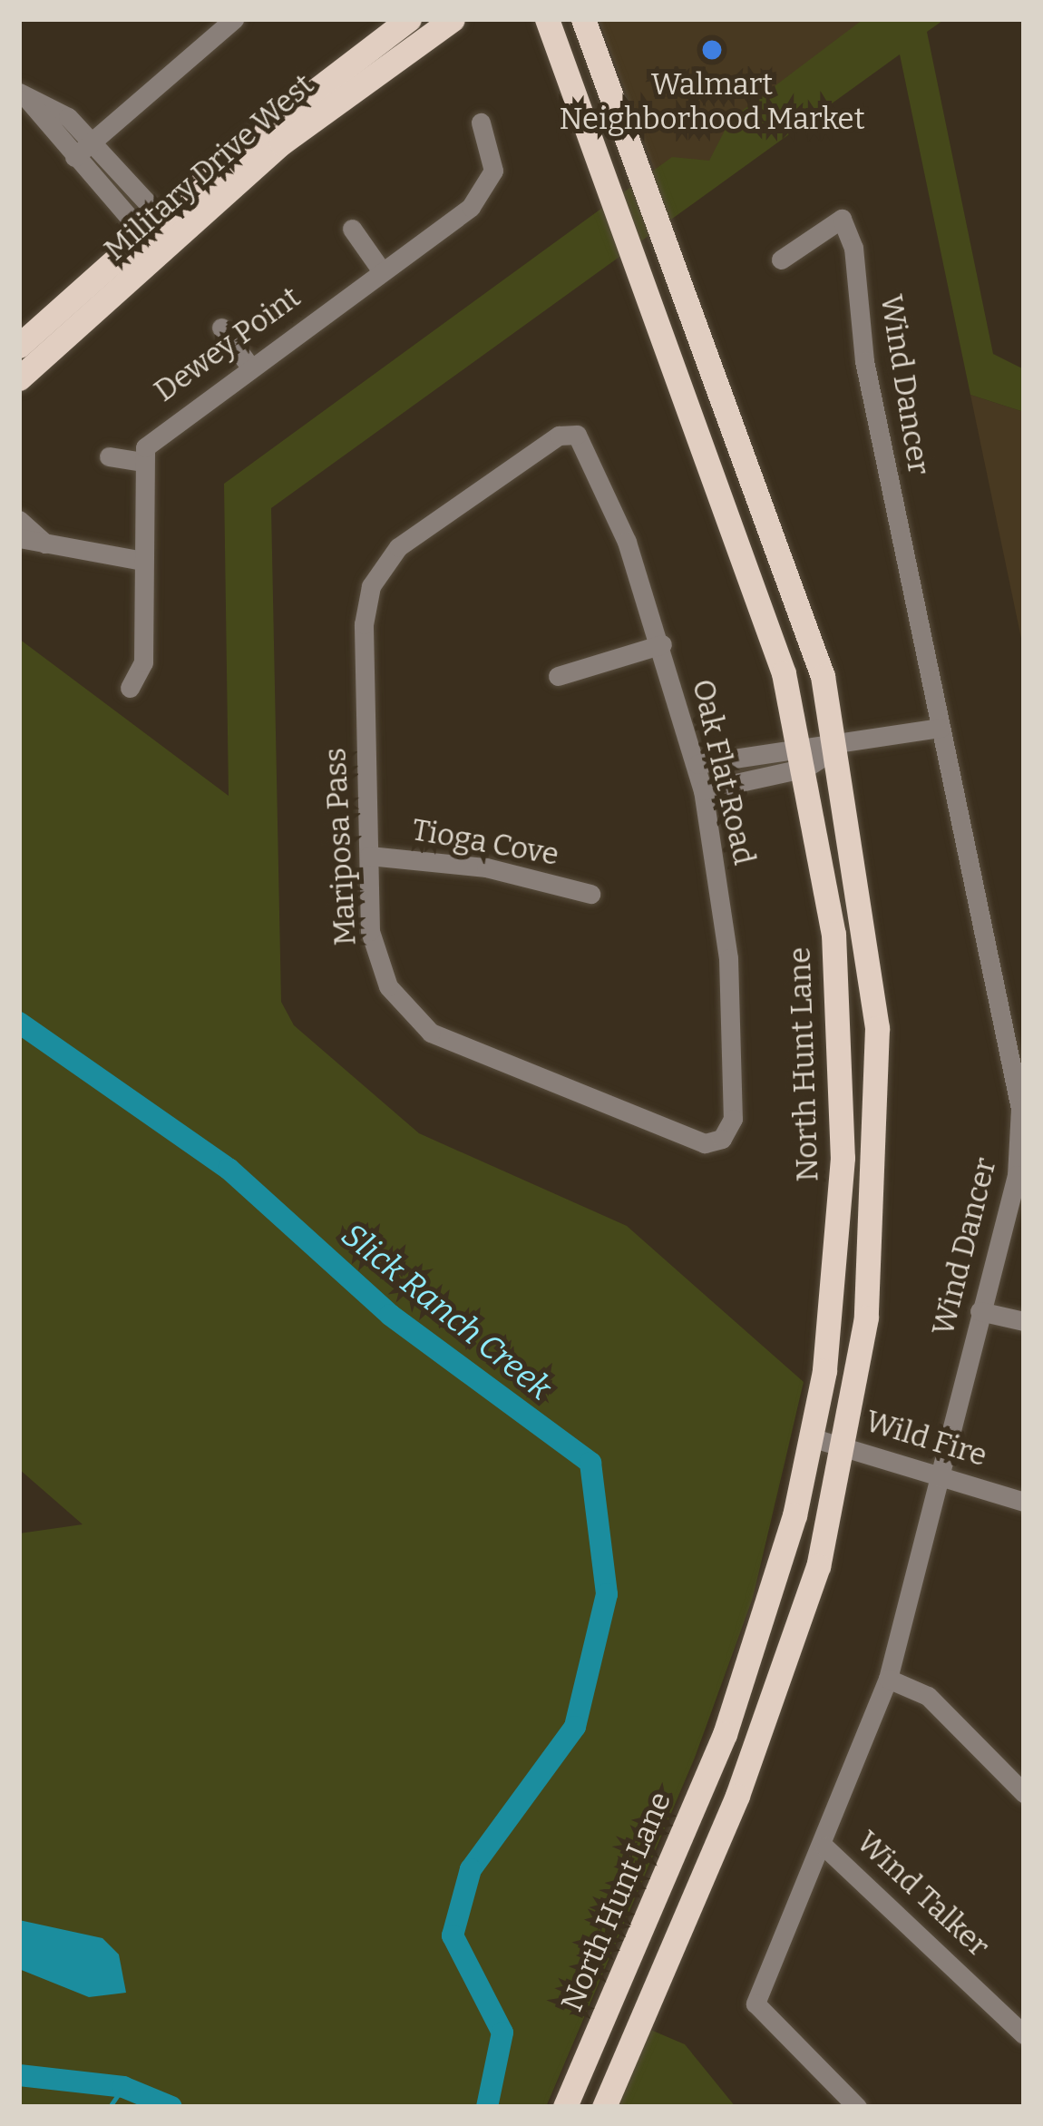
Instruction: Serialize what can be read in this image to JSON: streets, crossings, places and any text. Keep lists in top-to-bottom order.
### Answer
{
  "streets": {
    "main road": ["Military Drive West", "North Hunt Lane"],
    "street": [
      "Dewey Point",
      "Wind Dancer",
      "Oak Flat Road",
      "Tioga Cove",
      "Mariposa Pass",
      "Wild Fire",
      "Wind Talker"
    ]
  },
  "crossings": [
    ["Wind Dancer", "Wild Fire"],
    ["Wind Dancer", "Wind Talker"],
    ["Oak Flat Road", "Mariposa Pass"],
    ["Tioga Cove", "Mariposa Pass"],
    ["North Hunt Lane", "Wild Fire"]
  ],
  "water": ["Slick Ranch Creek"],
  "places": ["Walmart Neighborhood Market"]
}
